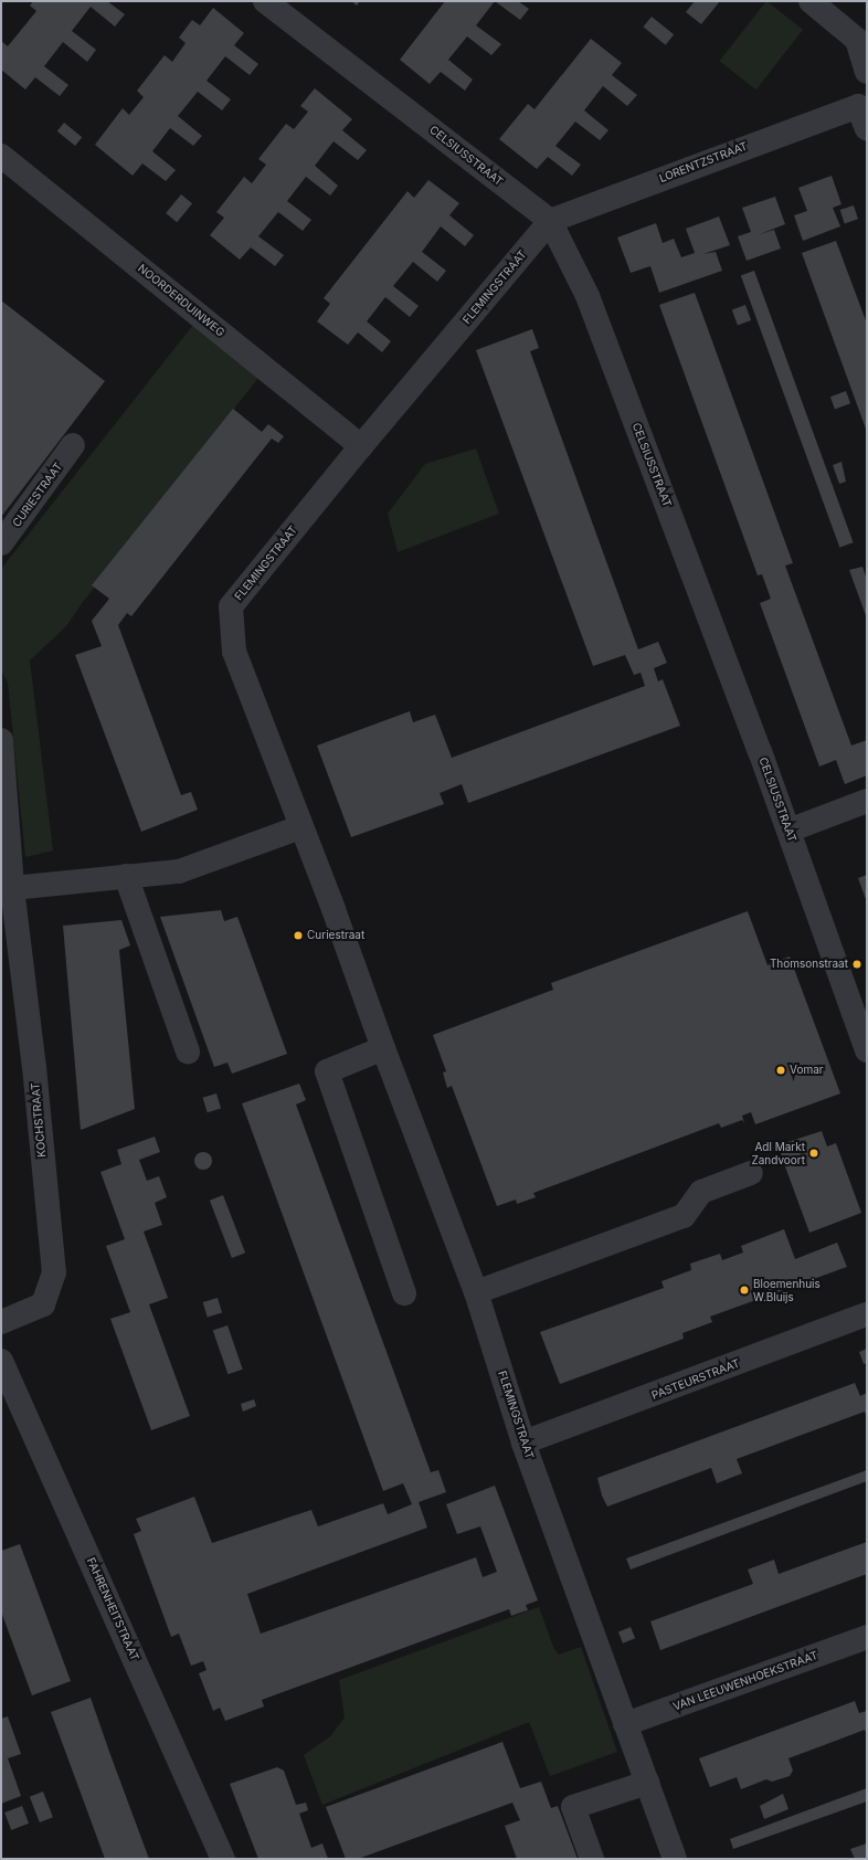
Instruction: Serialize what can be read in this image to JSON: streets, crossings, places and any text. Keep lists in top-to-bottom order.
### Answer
{
  "streets": {
    "street": [
      "CELSIUSSTRAAT",
      "LORENTZSTRAAT",
      "FLEMINGSTRAAT",
      "NOORDERDUINWEG",
      "CURIESTRAAT",
      "KOCHSTRAAT",
      "PASTEURSTRAAT",
      "FAHRENHEITSTRAAT",
      "VAN LEEUWENHOEKSTRAAT"
    ]
  },
  "crossings": [
    ["CELSIUSSTRAAT", "LORENTZSTRAAT"],
    ["CELSIUSSTRAAT", "FLEMINGSTRAAT"],
    ["LORENTZSTRAAT", "FLEMINGSTRAAT"],
    ["FLEMINGSTRAAT", "NOORDERDUINWEG"],
    ["FLEMINGSTRAAT", "PASTEURSTRAAT"],
    ["FLEMINGSTRAAT", "VAN LEEUWENHOEKSTRAAT"]
  ],
  "places": [
    "Curiestraat",
    "Thomsonstraat",
    "Vomar",
    "Adl Markt Zandvoort",
    "Bloemenhuis W.Bluijs"
  ]
}
